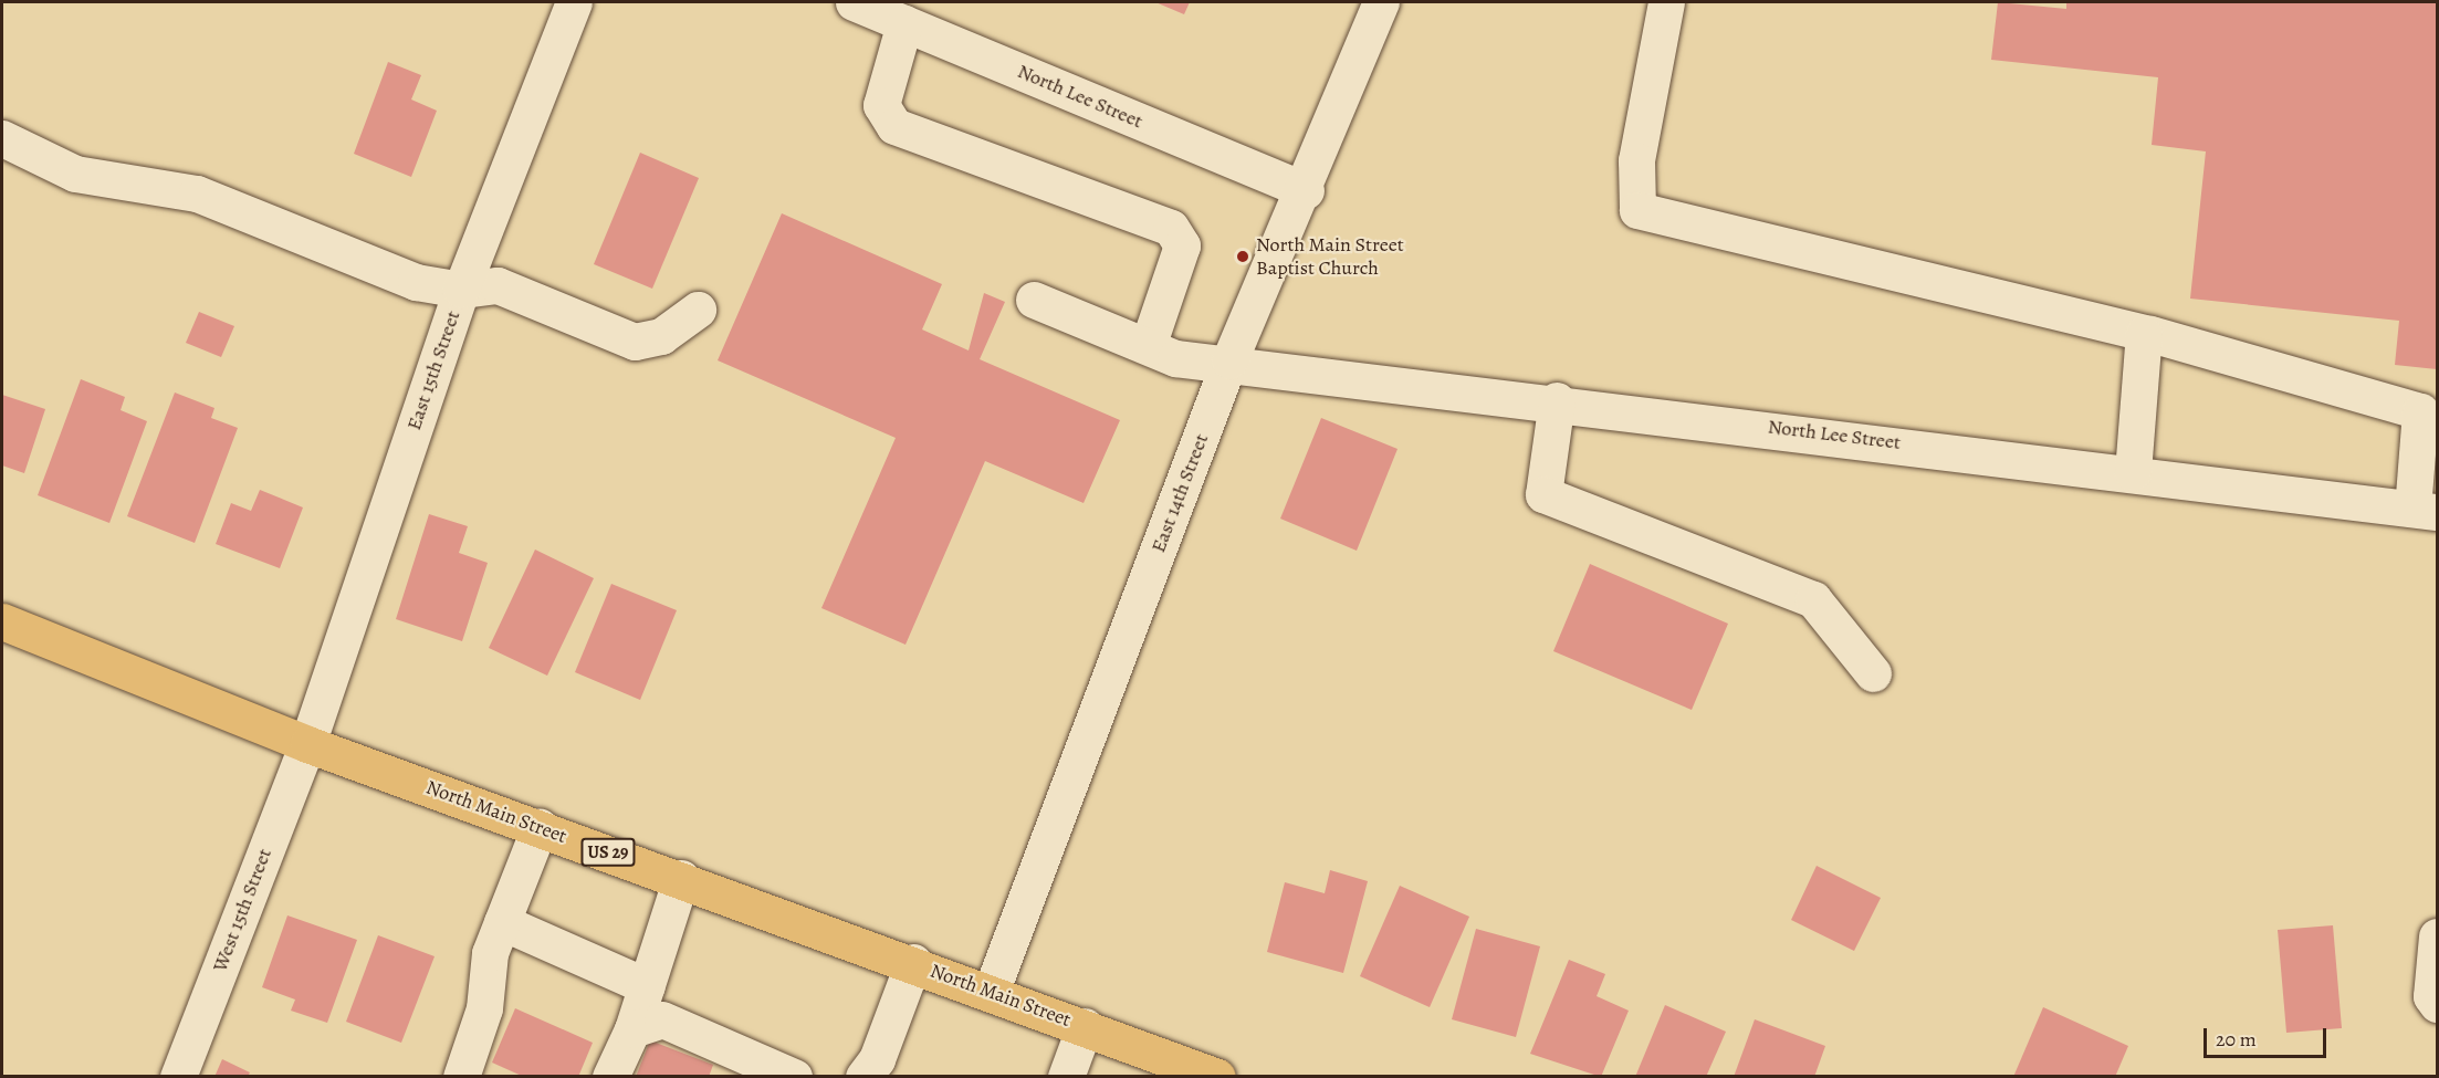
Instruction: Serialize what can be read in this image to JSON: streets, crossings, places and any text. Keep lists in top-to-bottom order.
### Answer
{
  "streets": {
    "main road": ["North Main Street", "US 29"],
    "street": [
      "North Lee Street",
      "East 15th Street",
      "East 14th Street",
      "West 15th Street"
    ]
  },
  "crossings": [
    ["North Lee Street", "East 14th Street"],
    ["East 15th Street", "North Main Street"],
    ["East 15th Street", "West 15th Street"],
    ["East 14th Street", "North Main Street"],
    ["North Main Street", "West 15th Street"]
  ],
  "places": ["North Main Street Baptist Church"],
  "scale_bar": "20 m"
}
